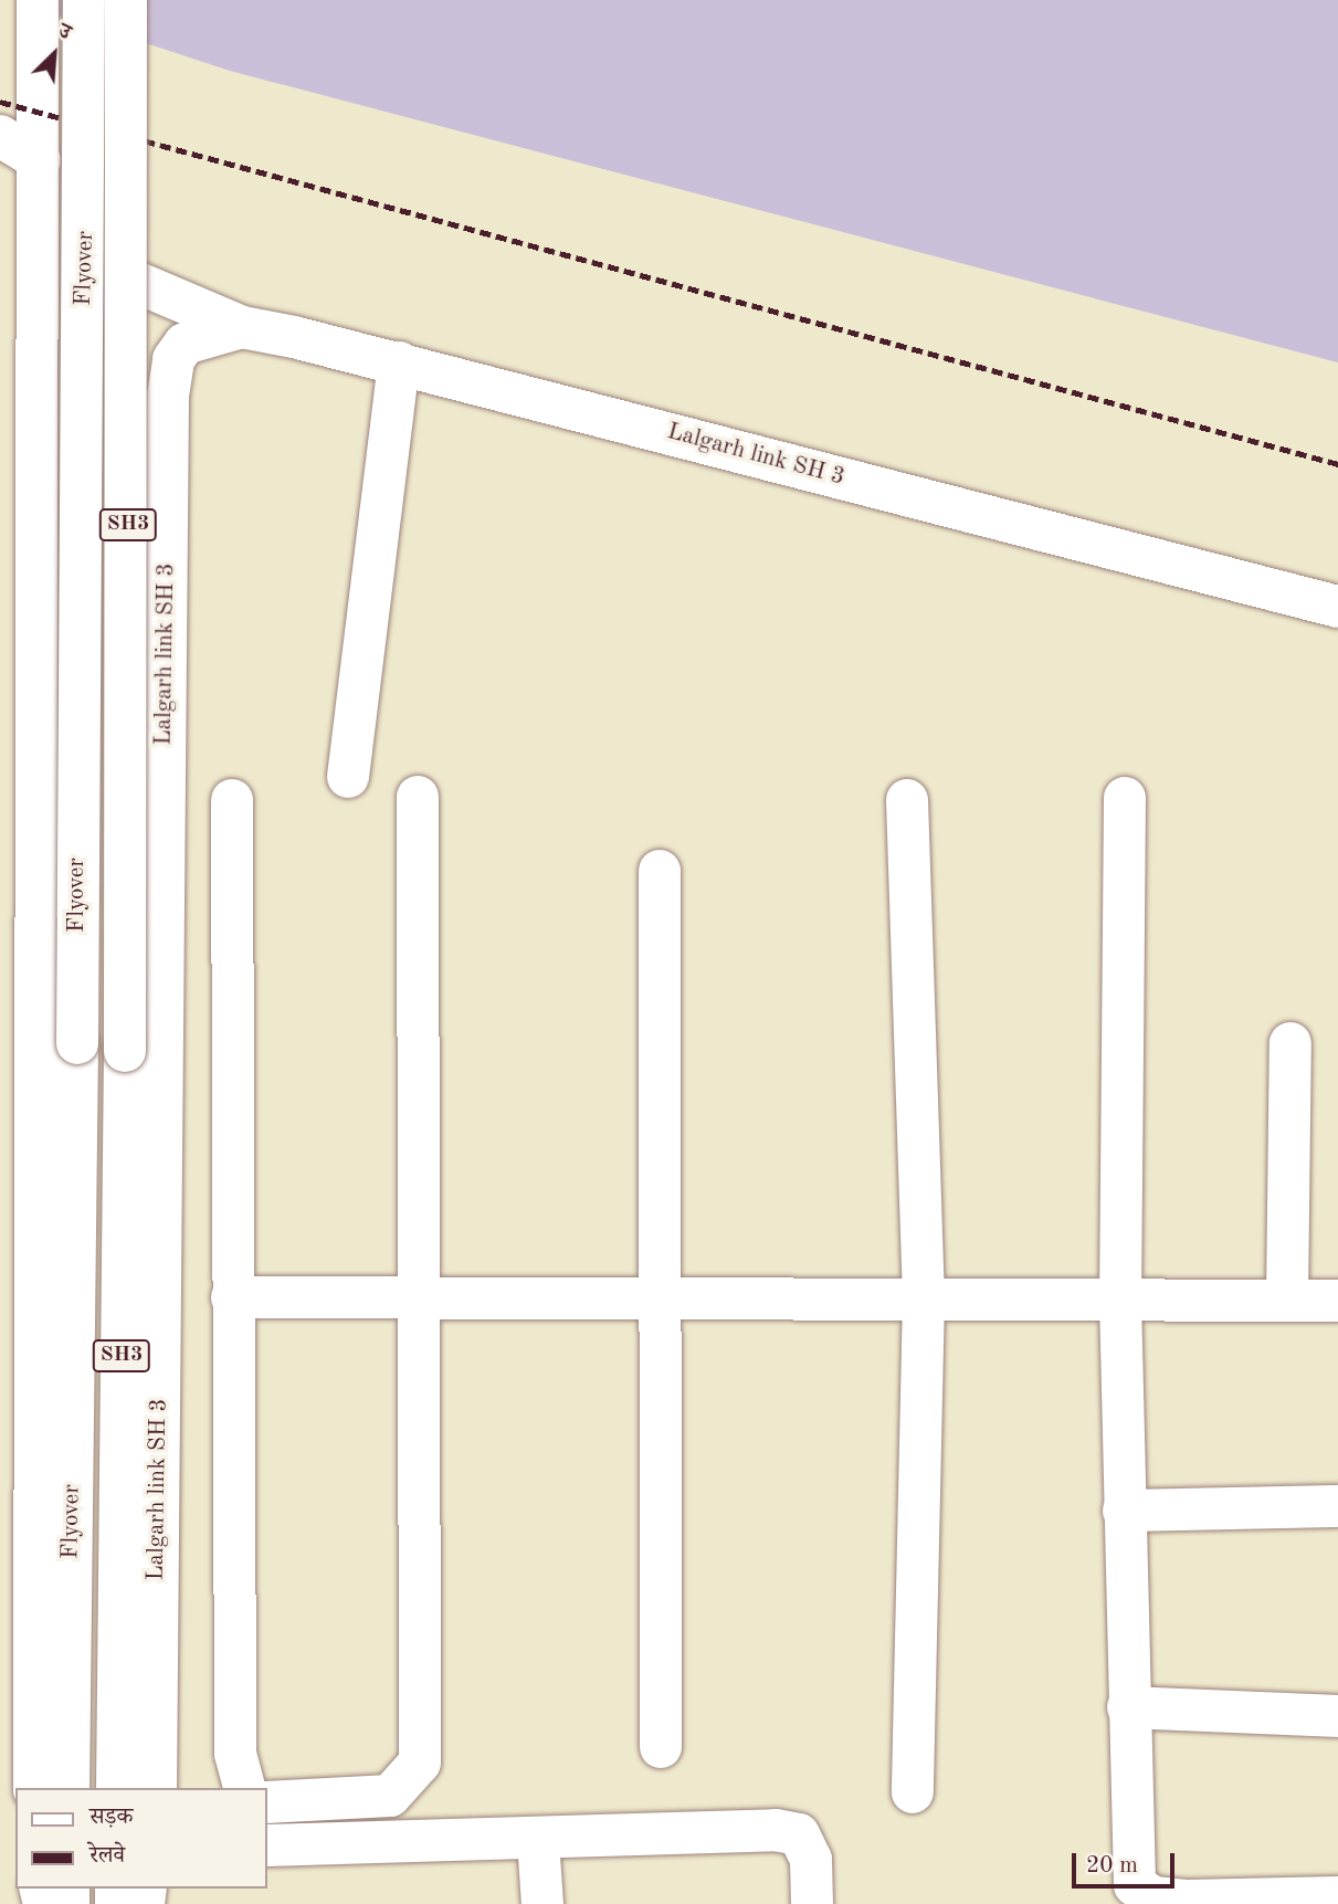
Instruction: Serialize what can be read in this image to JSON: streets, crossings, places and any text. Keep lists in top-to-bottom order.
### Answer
{
  "streets": {
    "street": ["Flyover", "Lalgarh link SH 3", "SH3"]
  },
  "legend": ["सड़क", "रेलवे"],
  "scale_bar": "20 m",
  "north": "top right"
}
